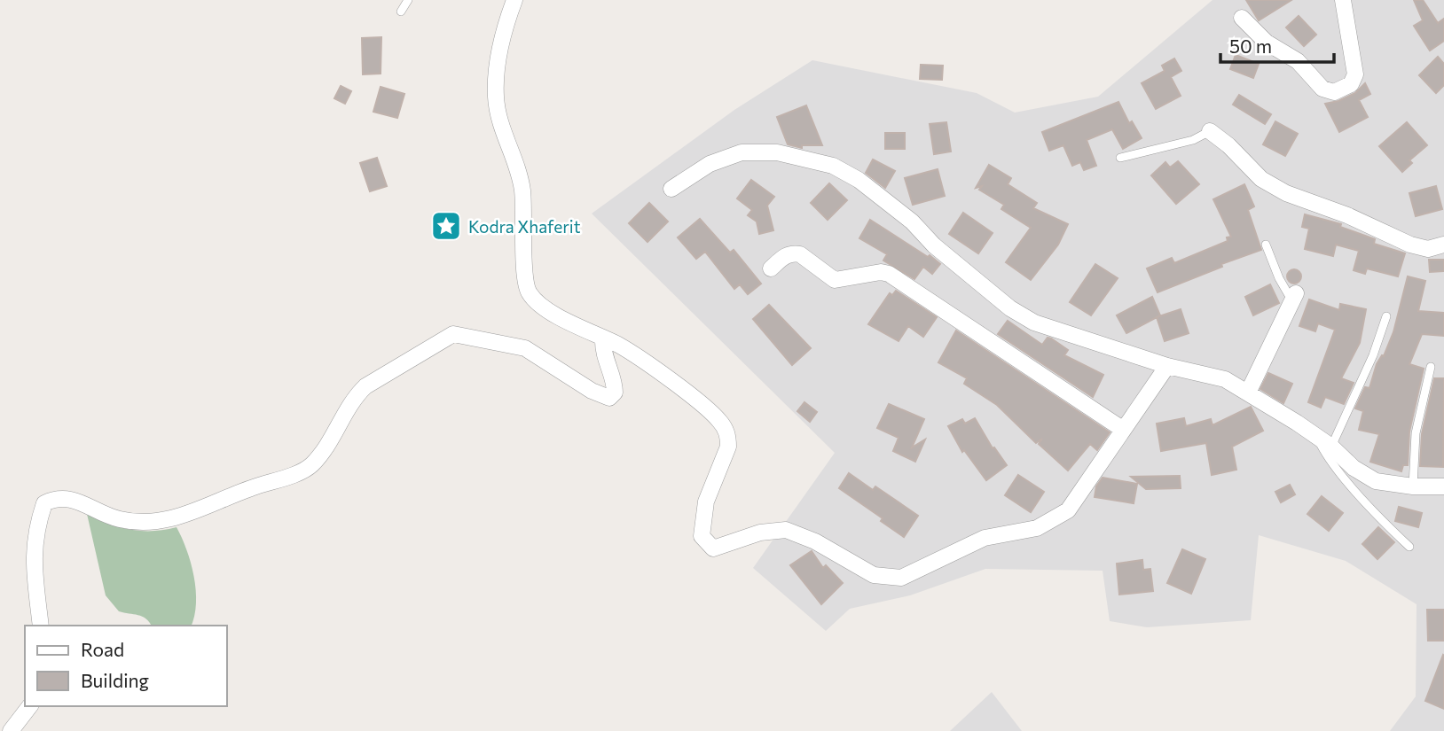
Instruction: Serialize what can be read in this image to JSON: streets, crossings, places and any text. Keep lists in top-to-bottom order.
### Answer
{
  "places": {
    "place": ["Kodra Xhaferit"]
  },
  "legend": ["Road", "Building"],
  "scale_bar": "50 m"
}
